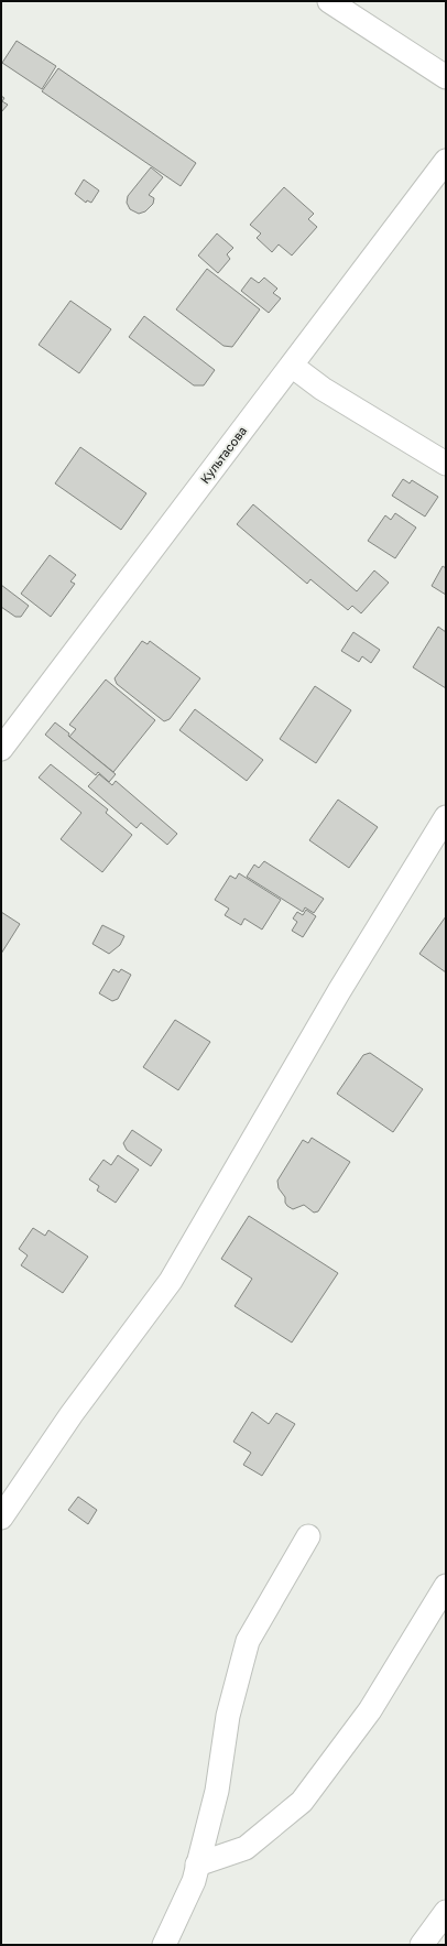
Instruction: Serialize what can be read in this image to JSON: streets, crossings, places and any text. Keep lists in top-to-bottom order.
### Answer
{
  "streets": {
    "street": ["Культасова"]
  }
}
